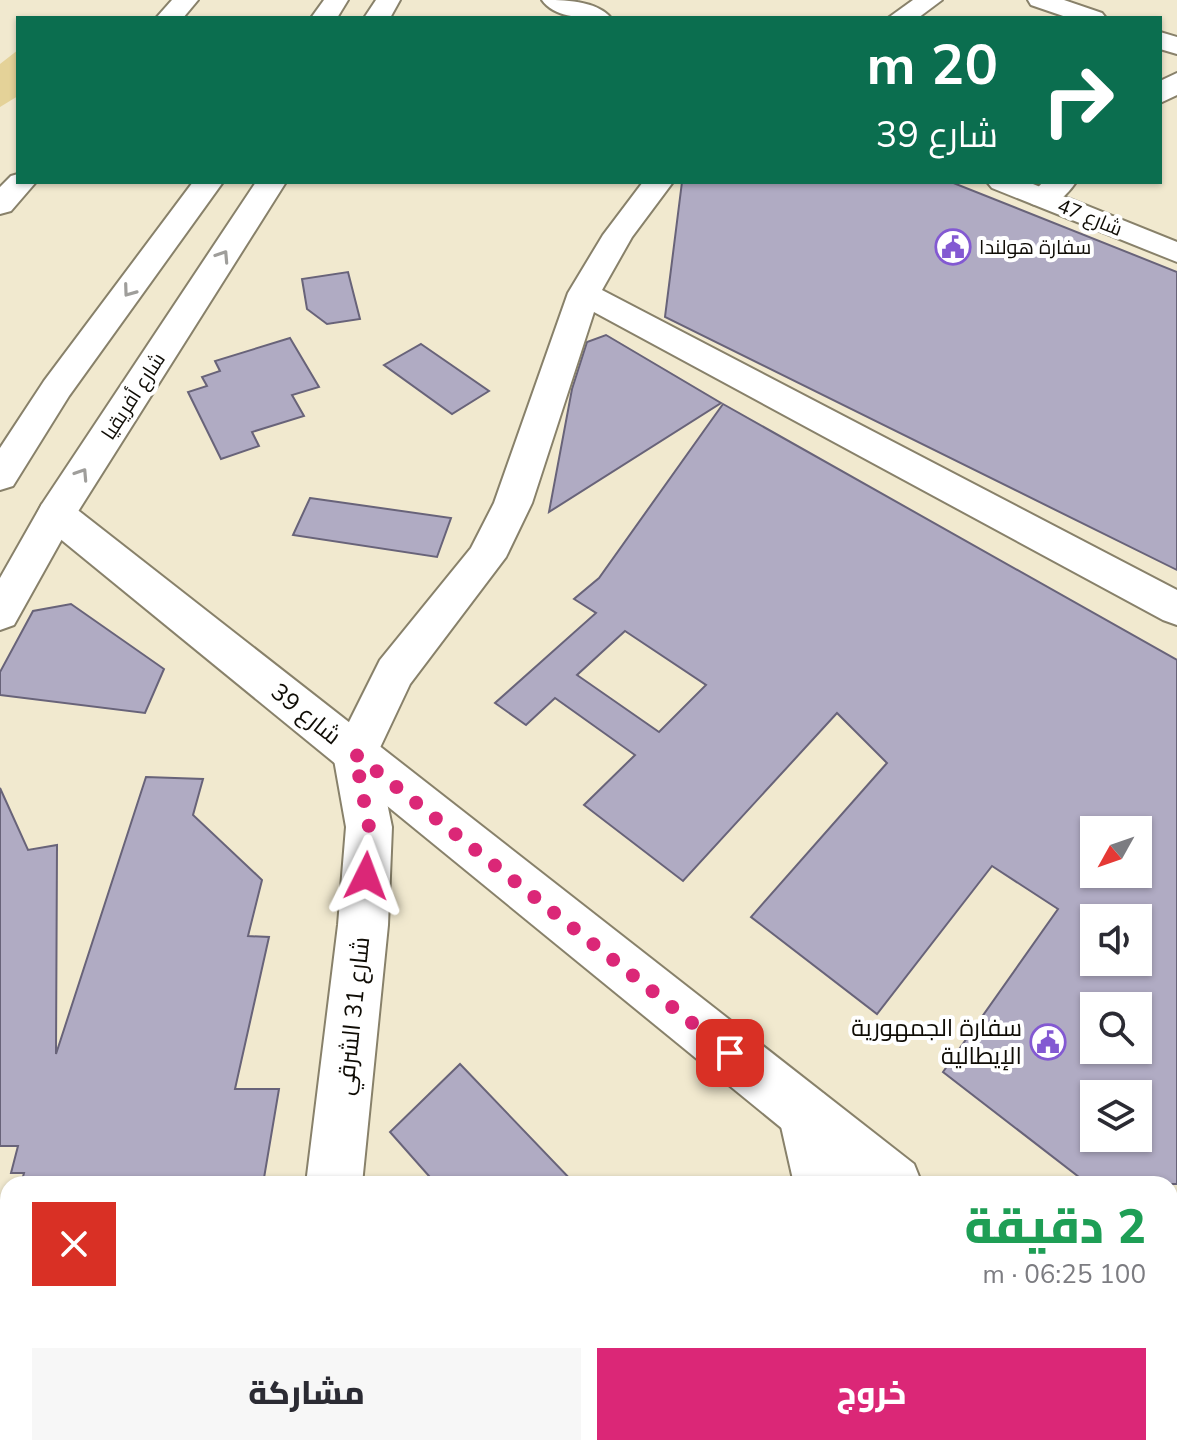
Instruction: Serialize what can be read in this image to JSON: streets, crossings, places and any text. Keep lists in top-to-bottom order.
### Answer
{
  "streets": {
    "main road": [
      "شارع 47",
      "شارع أفريقيا",
      "شارع 39",
      "شارع 31 الشرقي"
    ]
  },
  "crossings": [
    ["شارع أفريقيا", "شارع 39"],
    ["شارع 39", "شارع 31 الشرقي"]
  ],
  "places": {
    "public building": ["سفارة هولندا", "سفارة الجمهورية الإيطالية"]
  },
  "north": "bottom left",
  "page": {
    "turn": ["20 m", "شارع 39"],
    "heading": ["2 دقيقة", "100 m · 06:25"],
    "buttons": ["خروج", "مشاركة"]
  }
}
